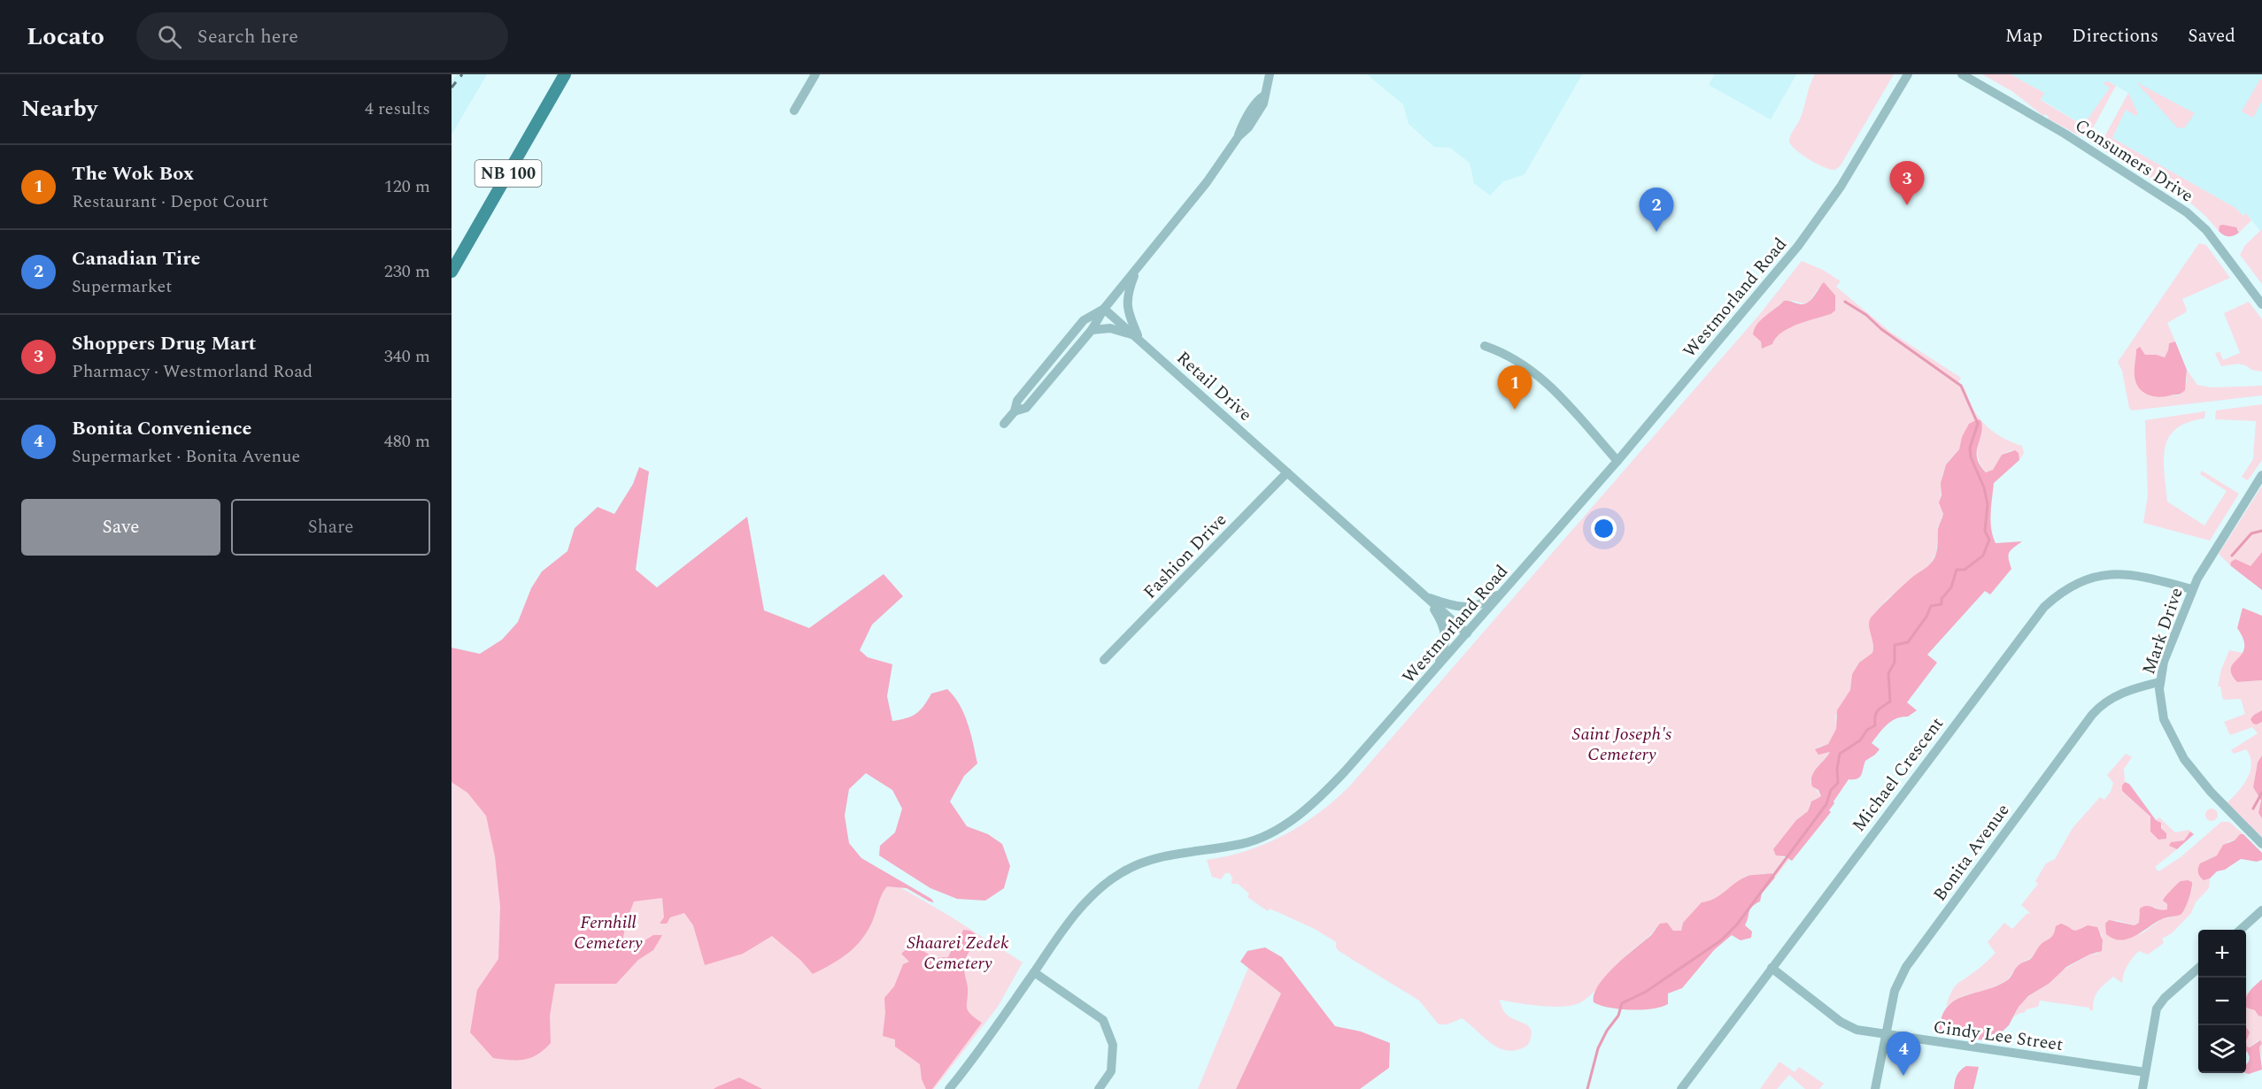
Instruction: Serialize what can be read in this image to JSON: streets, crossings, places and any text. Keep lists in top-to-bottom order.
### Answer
{
  "streets": {
    "main road": ["NB 100"],
    "street": [
      "Consumers Drive",
      "Westmorland Road",
      "Retail Drive",
      "Fashion Drive",
      "Mark Drive",
      "Michael Crescent",
      "Bonita Avenue",
      "Cindy Lee Street"
    ]
  },
  "crossings": [
    ["Westmorland Road", "Retail Drive"],
    ["Retail Drive", "Fashion Drive"],
    ["Mark Drive", "Michael Crescent"],
    ["Mark Drive", "Bonita Avenue"],
    ["Michael Crescent", "Cindy Lee Street"],
    ["Bonita Avenue", "Cindy Lee Street"]
  ],
  "parks": ["Saint Joseph's Cemetery", "Fernhill Cemetery", "Shaarei Zedek Cemetery"],
  "page": {
    "header": "Locato",
    "search": "Search here",
    "nav": ["Map", "Directions", "Saved"],
    "heading": ["Nearby", "4 results"],
    "list": [
      {
        "mark": "1",
        "name": "The Wok Box",
        "note": "Restaurant · Depot Court",
        "value": "120 m"
      },
      {
        "mark": "2",
        "name": "Canadian Tire",
        "note": "Supermarket",
        "value": "230 m"
      },
      {
        "mark": "3",
        "name": "Shoppers Drug Mart",
        "note": "Pharmacy · Westmorland Road",
        "value": "340 m"
      },
      {
        "mark": "4",
        "name": "Bonita Convenience",
        "note": "Supermarket · Bonita Avenue",
        "value": "480 m"
      }
    ],
    "pins": [
      "3",
      "2",
      "1",
      "4"
    ],
    "buttons": ["Save", "Share"],
    "map_buttons": ["+", "−"]
  }
}
